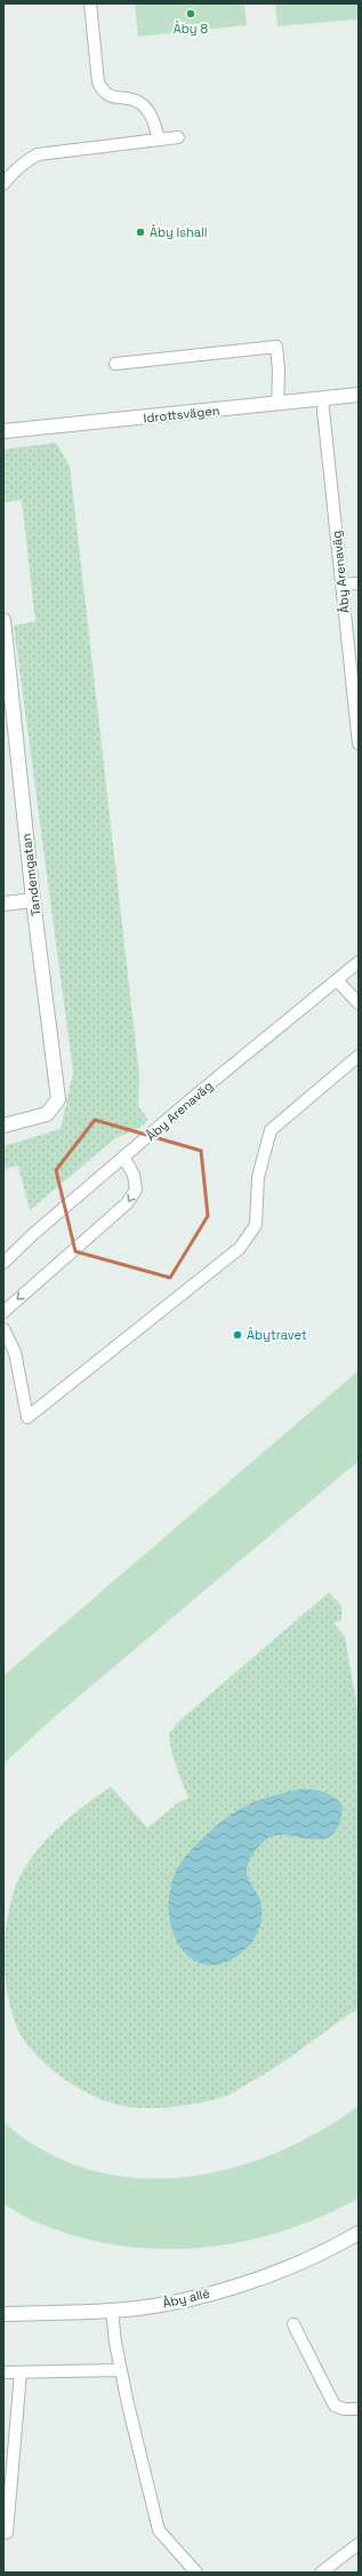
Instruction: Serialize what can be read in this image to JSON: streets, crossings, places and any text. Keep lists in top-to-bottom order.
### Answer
{
  "streets": {
    "street": ["Idrottsvägen", "Tandemgatan", "Åby allé"],
    "lane": ["Åby Arenaväg"]
  },
  "crossings": [
    ["Idrottsvägen", "Åby Arenaväg"]
  ],
  "places": ["Åby 8", "Åby Ishall", "Åbytravet"]
}
